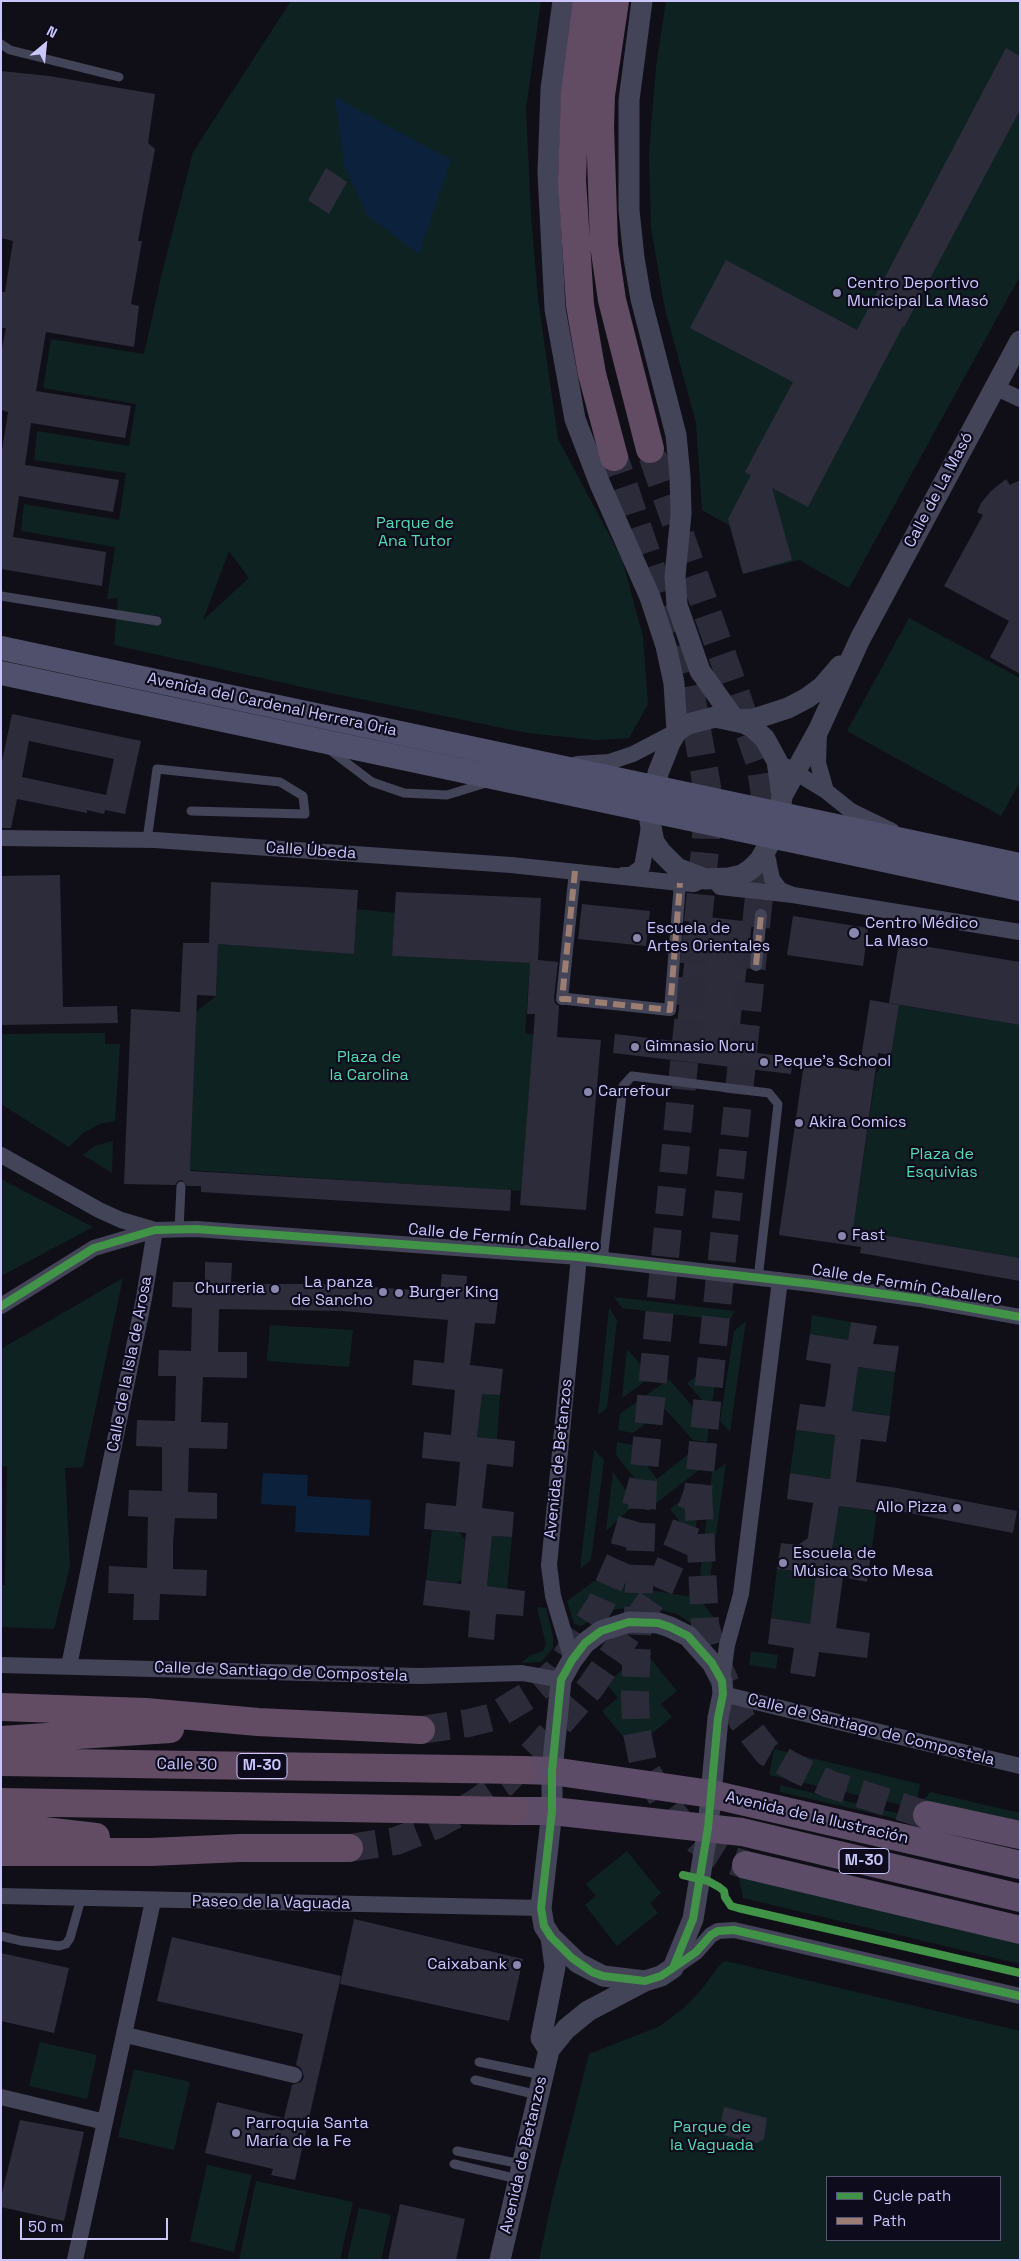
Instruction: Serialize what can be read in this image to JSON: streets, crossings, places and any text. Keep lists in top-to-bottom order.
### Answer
{
  "streets": {
    "highway": ["Calle 30", "M-30", "Avenida de la Ilustración"],
    "main road": ["Avenida del Cardenal Herrera Oria"],
    "street": [
      "Calle de La Masó",
      "Calle Úbeda",
      "Calle de Fermín Caballero",
      "Calle de la Isla de Arosa",
      "Avenida de Betanzos",
      "Calle de Santiago de Compostela",
      "Paseo de la Vaguada"
    ]
  },
  "crossings": [
    ["Calle de La Masó", "Avenida del Cardenal Herrera Oria"],
    ["Avenida del Cardenal Herrera Oria", "Calle Úbeda"],
    ["Calle de Fermín Caballero", "Calle de la Isla de Arosa"],
    ["Calle de Fermín Caballero", "Avenida de Betanzos"],
    ["Calle de la Isla de Arosa", "Calle de Santiago de Compostela"],
    ["Calle 30", "Avenida de la Ilustración"]
  ],
  "parks": [
    "Parque de Ana Tutor",
    "Plaza de la Carolina",
    "Plaza de Esquivias",
    "Parque de la Vaguada"
  ],
  "places": [
    "Centro Deportivo Municipal La Masó",
    "Centro Médico La Maso",
    "Escuela de Artes Orientales",
    "Gimnasio Noru",
    "Peque's School",
    "Carrefour",
    "Akira Comics",
    "Fast",
    "Churreria",
    "La panza de Sancho",
    "Burger King",
    "Allo Pizza",
    "Escuela de Música Soto Mesa",
    "Caixabank",
    "Parroquia Santa María de la Fe"
  ],
  "legend": ["Cycle path", "Path"],
  "scale_bar": "50 m",
  "north": "top right"
}
